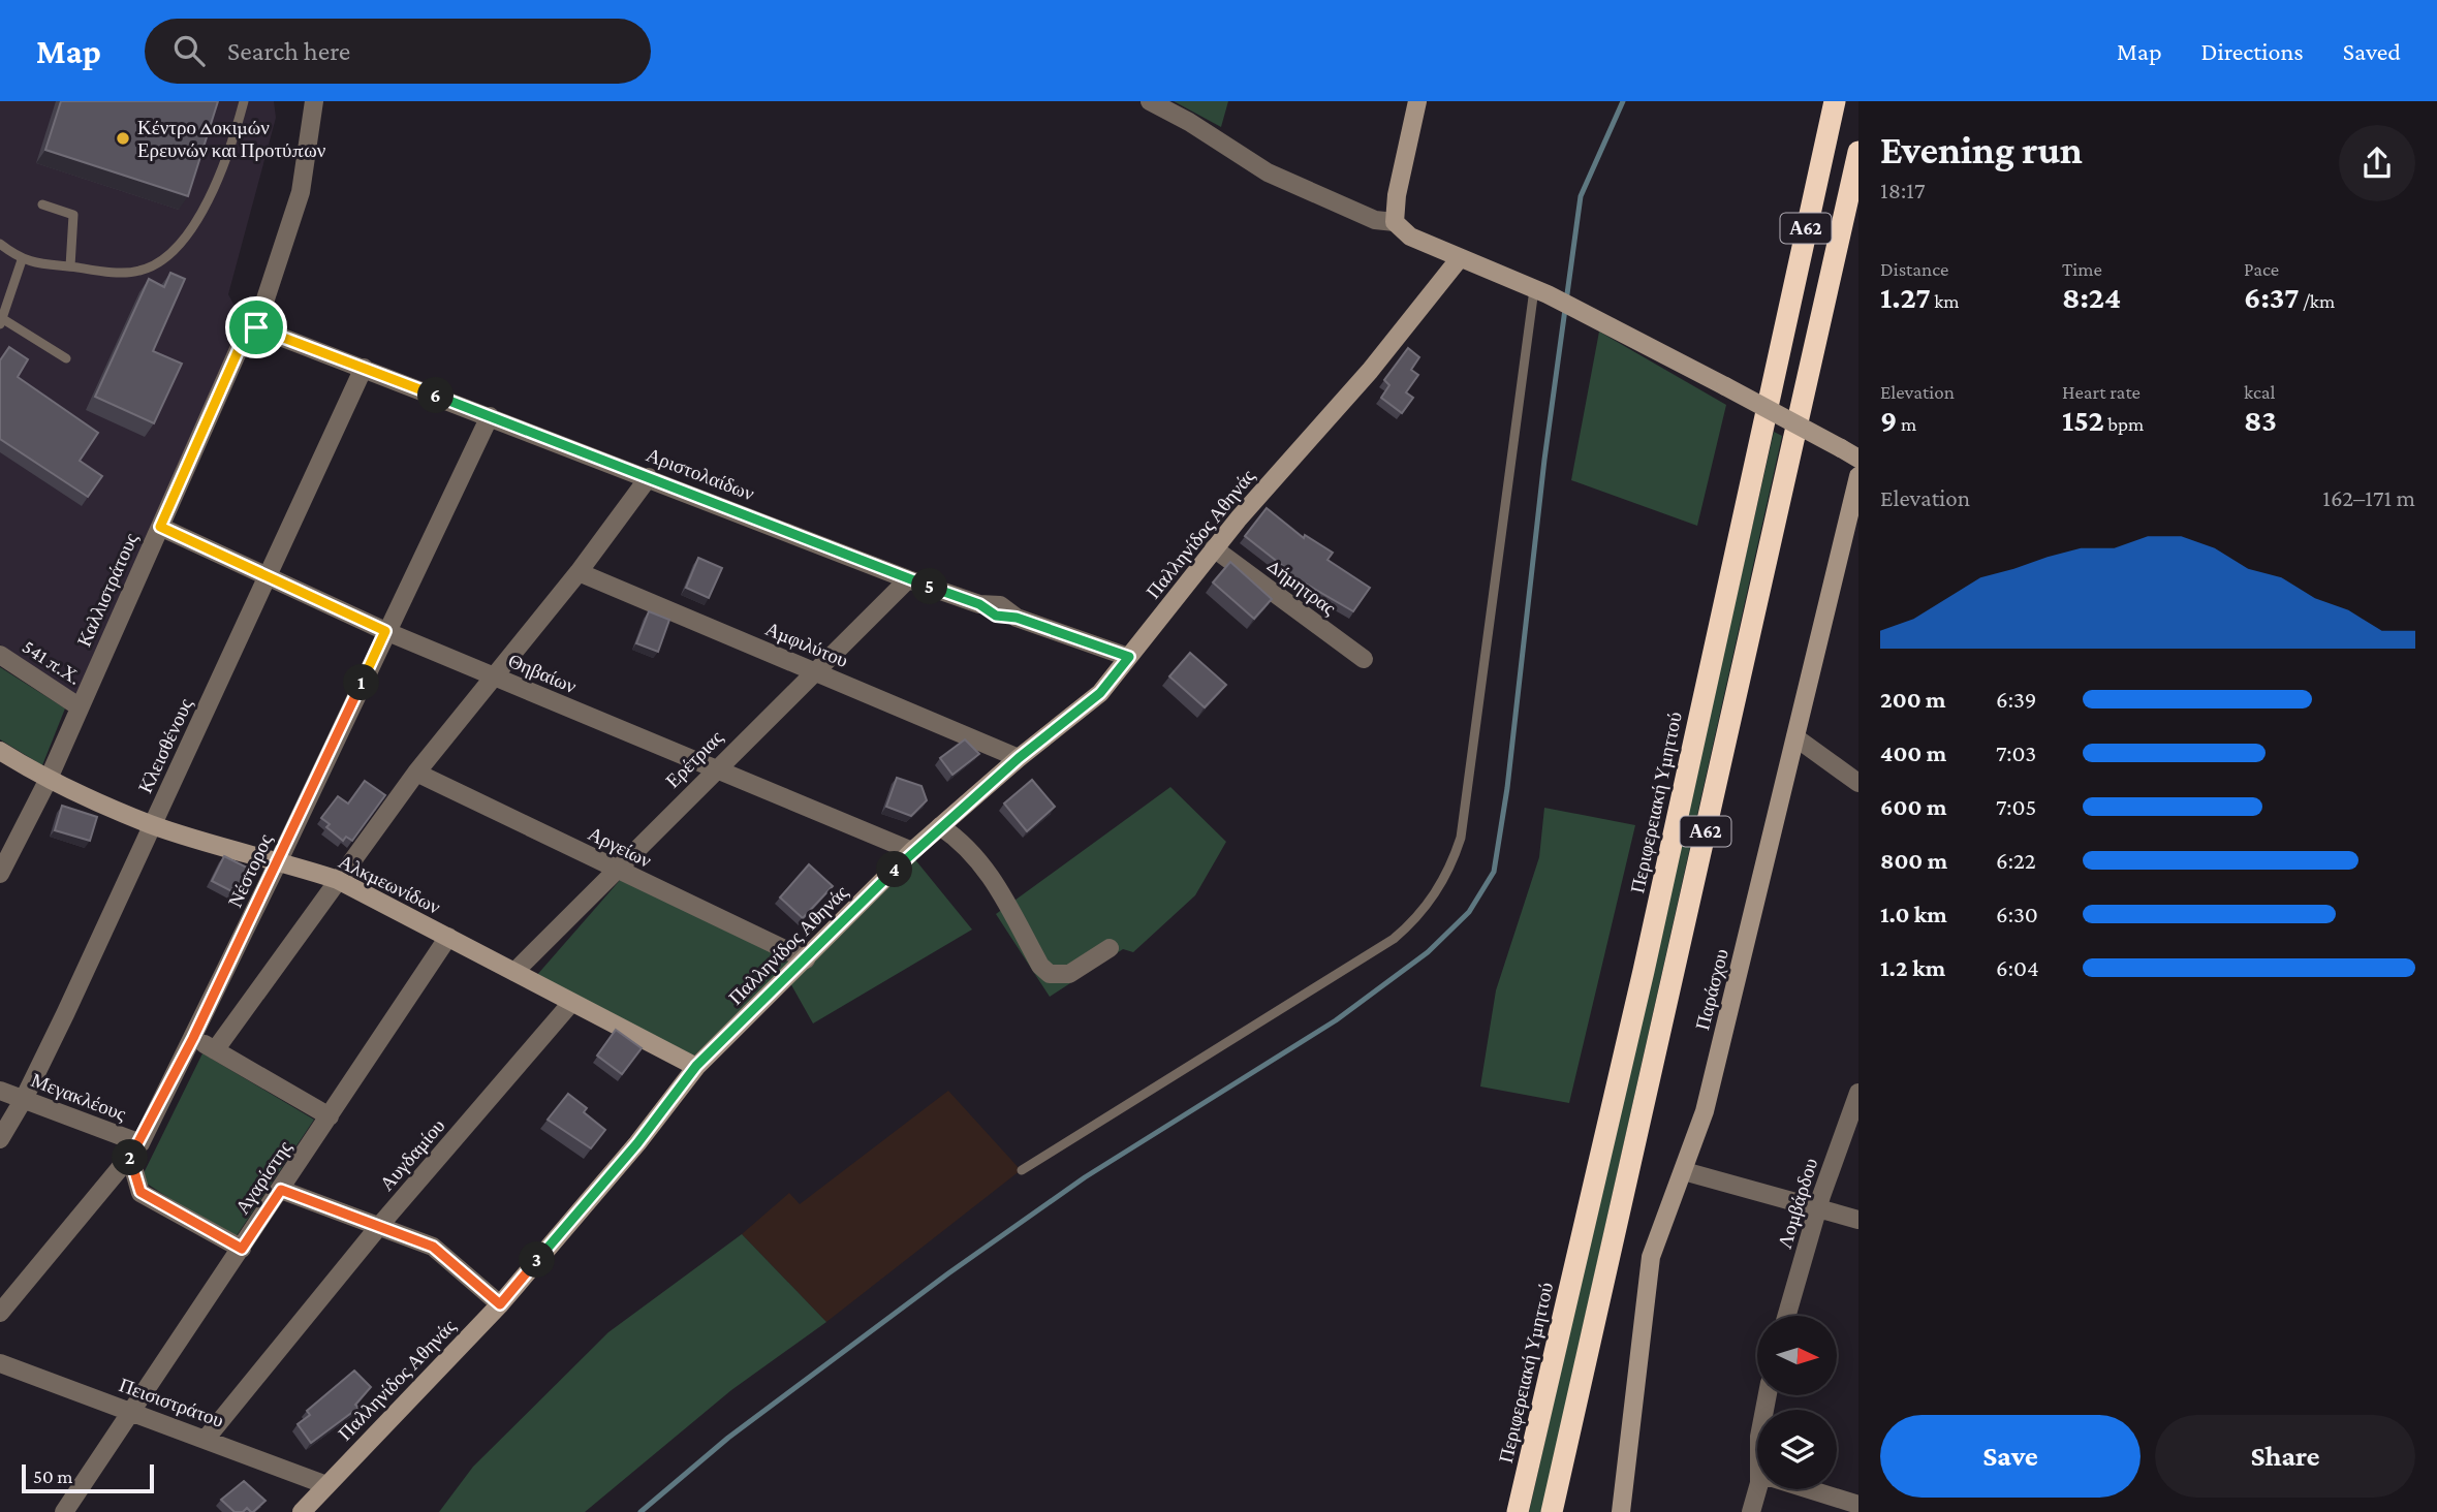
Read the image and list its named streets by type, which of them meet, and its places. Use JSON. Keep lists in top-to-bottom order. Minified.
{"streets":{"highway":["Α62","Περιφερειακή Υμηττού"],"street":["Αριστολαίδων","Παλληνίδος Αθηνάς","Δήμητρας","Καλλιστράτους","Αμφιλύτου","541 π.Χ.","Θηβαίων","Κλεισθένους","Ερέτριας","Αργείων","Νέστορος","Αλκμεωνίδων","Παράσχου","Μεγακλέους","Αυγδαμίου","Αγαρίστης","Λομβάρδου","Πεισιστράτου"]},"crossings":[["Αριστολαίδων","Παλληνίδος Αθηνάς"],["Αριστολαίδων","Καλλιστράτους"],["Αριστολαίδων","Κλεισθένους"],["Αριστολαίδων","Ερέτριας"],["Αριστολαίδων","Νέστορος"],["Παλληνίδος Αθηνάς","Δήμητρας"],["Παλληνίδος Αθηνάς","Αμφιλύτου"],["Παλληνίδος Αθηνάς","Θηβαίων"],["Παλληνίδος Αθηνάς","Αργείων"],["Παλληνίδος Αθηνάς","Αλκμεωνίδων"],["Παλληνίδος Αθηνάς","Πεισιστράτου"],["Καλλιστράτους","541 π.Χ."],["Καλλιστράτους","Θηβαίων"],["Καλλιστράτους","Αλκμεωνίδων"],["Αμφιλύτου","Ερέτριας"],["Θηβαίων","Κλεισθένους"],["Θηβαίων","Ερέτριας"],["Θηβαίων","Νέστορος"],["Κλεισθένους","Αλκμεωνίδων"],["Κλεισθένους","Μεγακλέους"],["Ερέτριας","Αργείων"],["Ερέτριας","Αλκμεωνίδων"],["Νέστορος","Αλκμεωνίδων"],["Νέστορος","Μεγακλέους"],["Αλκμεωνίδων","Αυγδαμίου"],["Αλκμεωνίδων","Αγαρίστης"],["Αυγδαμίου","Πεισιστράτου"],["Αγαρίστης","Πεισιστράτου"]],"places":["Κέντρο Δοκιμών Ερευνών και Προτύπων"],"scale_bar":"50 m","north":"right","page":{"header":"Map","search":"Search here","nav":["Map","Directions","Saved"],"heading":["Evening run","18:17"],"stats":[["Distance","1.27 km"],["Time","8:24"],["Pace","6:37 /km"],["Elevation","9 m"],["Heart rate","152 bpm"],["kcal","83"]],"pins":["6","5","1","4","2","3"],"chart":["Elevation","162–171 m"],"list":[{"name":"200 m","note":"6:39"},{"name":"400 m","note":"7:03"},{"name":"600 m","note":"7:05"},{"name":"800 m","note":"6:22"},{"name":"1.0 km","note":"6:30"},{"name":"1.2 km","note":"6:04"}],"buttons":["Save","Share"],"scale":"50 m"}}
